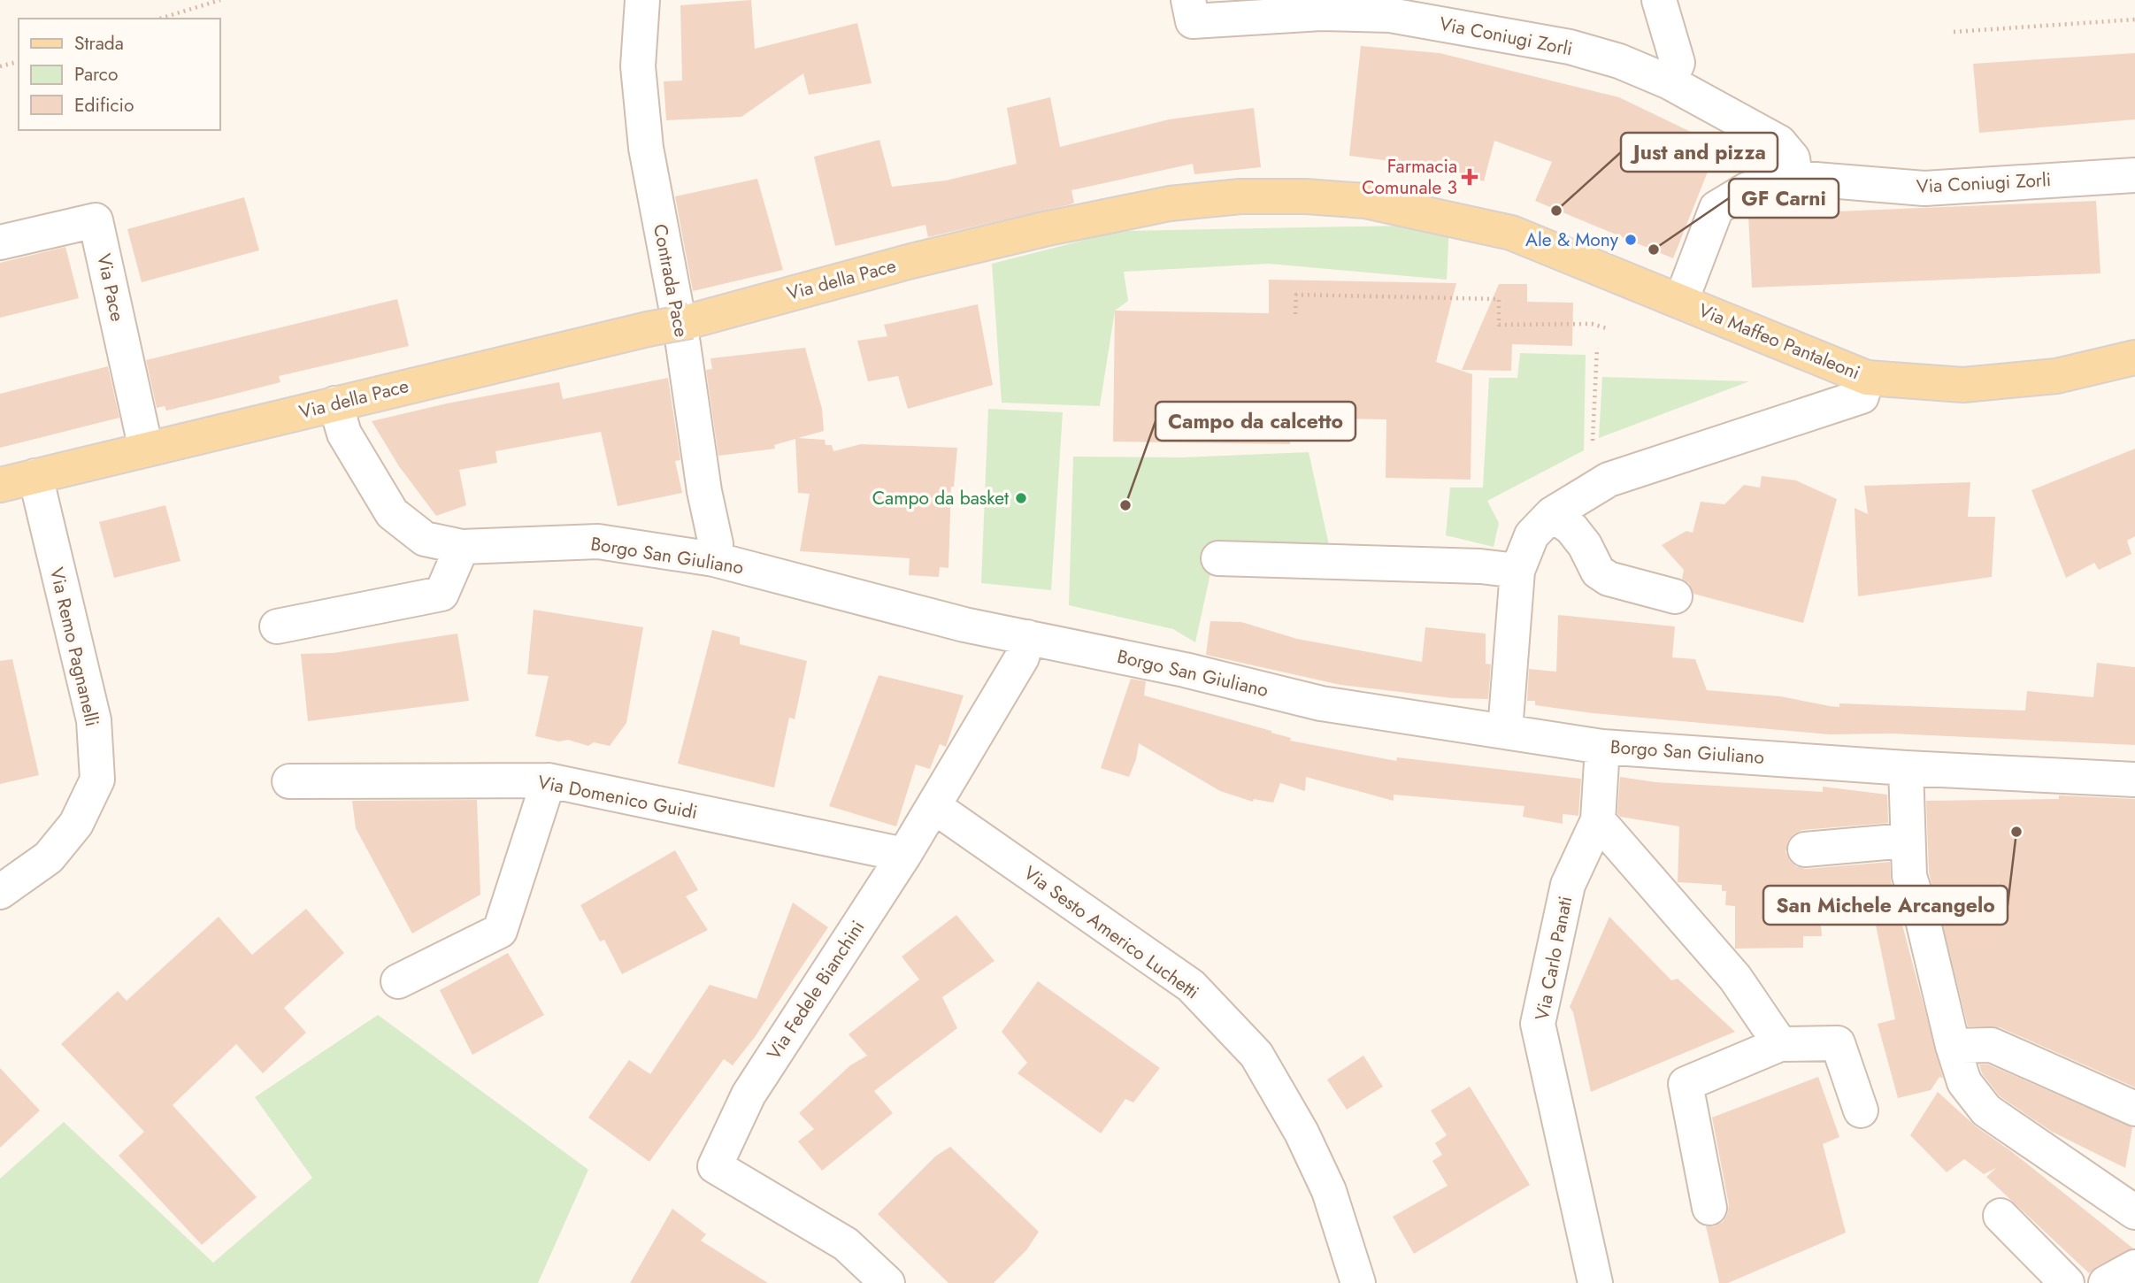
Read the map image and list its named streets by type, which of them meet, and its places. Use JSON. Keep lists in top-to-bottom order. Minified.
{"streets":{"main road":["Via della Pace","Via Maffeo Pantaleoni"],"street":["Via Coniugi Zorli","Contrada Pace","Via Pace","Borgo San Giuliano","Via Remo Pagnanelli","Via Domenico Guidi","Via Sesto Americo Luchetti","Via Carlo Panati","Via Fedele Bianchini"]},"crossings":[["Via Coniugi Zorli","Via della Pace"],["Via Coniugi Zorli","Via Maffeo Pantaleoni"],["Via della Pace","Via Pace"],["Via della Pace","Via Maffeo Pantaleoni"],["Via della Pace","Borgo San Giuliano"],["Via della Pace","Via Remo Pagnanelli"],["Contrada Pace","Borgo San Giuliano"],["Borgo San Giuliano","Via Carlo Panati"],["Borgo San Giuliano","Via Fedele Bianchini"],["Via Domenico Guidi","Via Fedele Bianchini"],["Via Sesto Americo Luchetti","Via Fedele Bianchini"]],"places":{"health":["Farmacia Comunale 3"],"other":["Just and pizza","Ale & Mony","GF Carni","Campo da basket","Campo da calcetto","San Michele Arcangelo"]},"legend":["Strada","Parco","Edificio"]}
